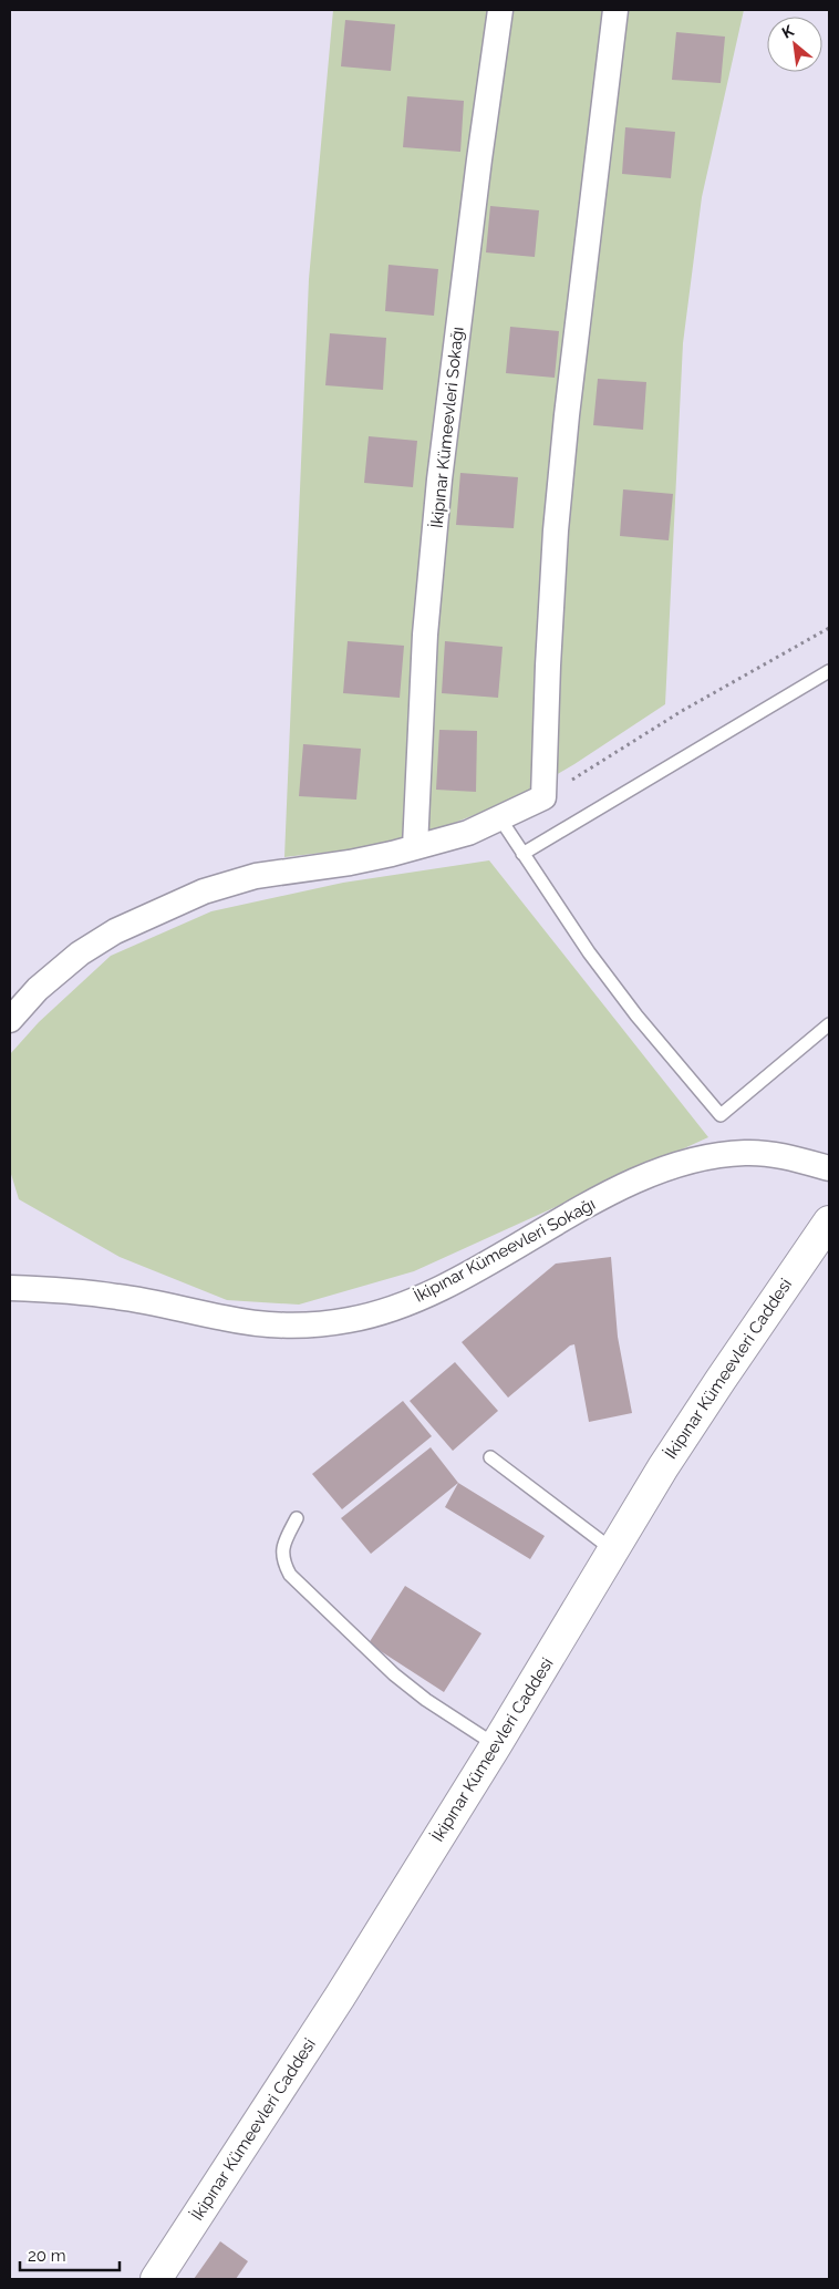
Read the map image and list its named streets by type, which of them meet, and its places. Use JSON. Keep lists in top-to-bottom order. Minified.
{"streets":{"street":["İkipınar Kümeevleri Sokağı","İkipınar Kümeevleri Caddesi"]},"scale_bar":"20 m","north":"top left"}
